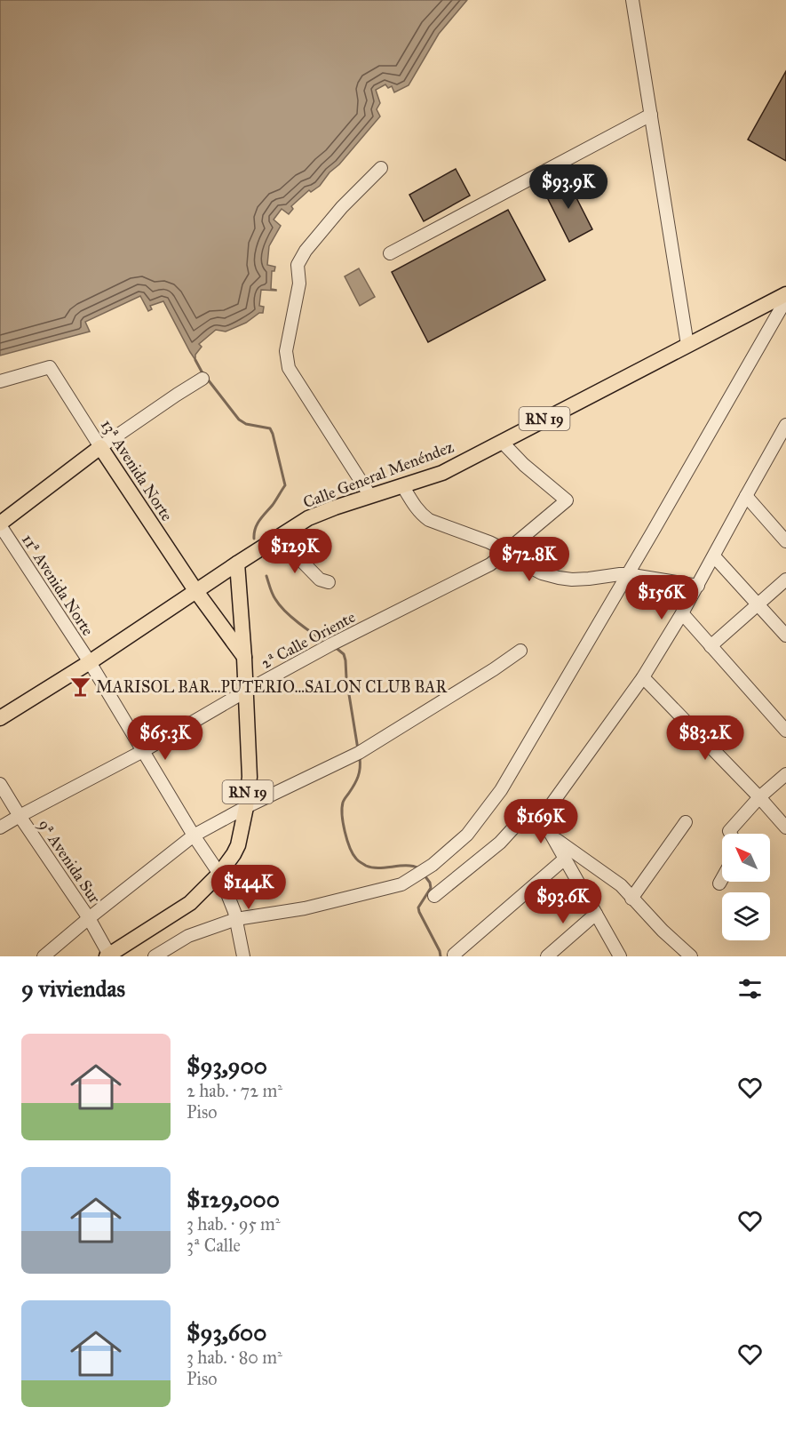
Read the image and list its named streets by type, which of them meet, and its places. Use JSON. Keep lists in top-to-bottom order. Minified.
{"streets":{"main road":["RN 19","13ª Avenida Norte","Calle General Menéndez"],"street":["11ª Avenida Norte","2ª Calle Oriente","9ª Avenida Sur"]},"crossings":[["RN 19","13ª Avenida Norte"],["RN 19","Calle General Menéndez"],["RN 19","11ª Avenida Norte"],["RN 19","2ª Calle Oriente"],["RN 19","9ª Avenida Sur"],["13ª Avenida Norte","Calle General Menéndez"],["Calle General Menéndez","11ª Avenida Norte"],["Calle General Menéndez","2ª Calle Oriente"],["11ª Avenida Norte","2ª Calle Oriente"],["2ª Calle Oriente","9ª Avenida Sur"]],"places":{"bar":["MARISOL BAR...PUTERIO...SALON CLUB BAR"]},"north":"top left","page":{"price":["$93.9K","$129K","$72.8K","$156K","$65.3K","$83.2K","$169K","$144K","$93.6K"],"heading":"9 viviendas","list":[{"name":"$93,900","note":"2 hab. · 72 m² · Piso"},{"name":"$129,000","note":"3 hab. · 95 m² · 3ª Calle"},{"name":"$93,600","note":"3 hab. · 80 m² · Piso"}]}}
